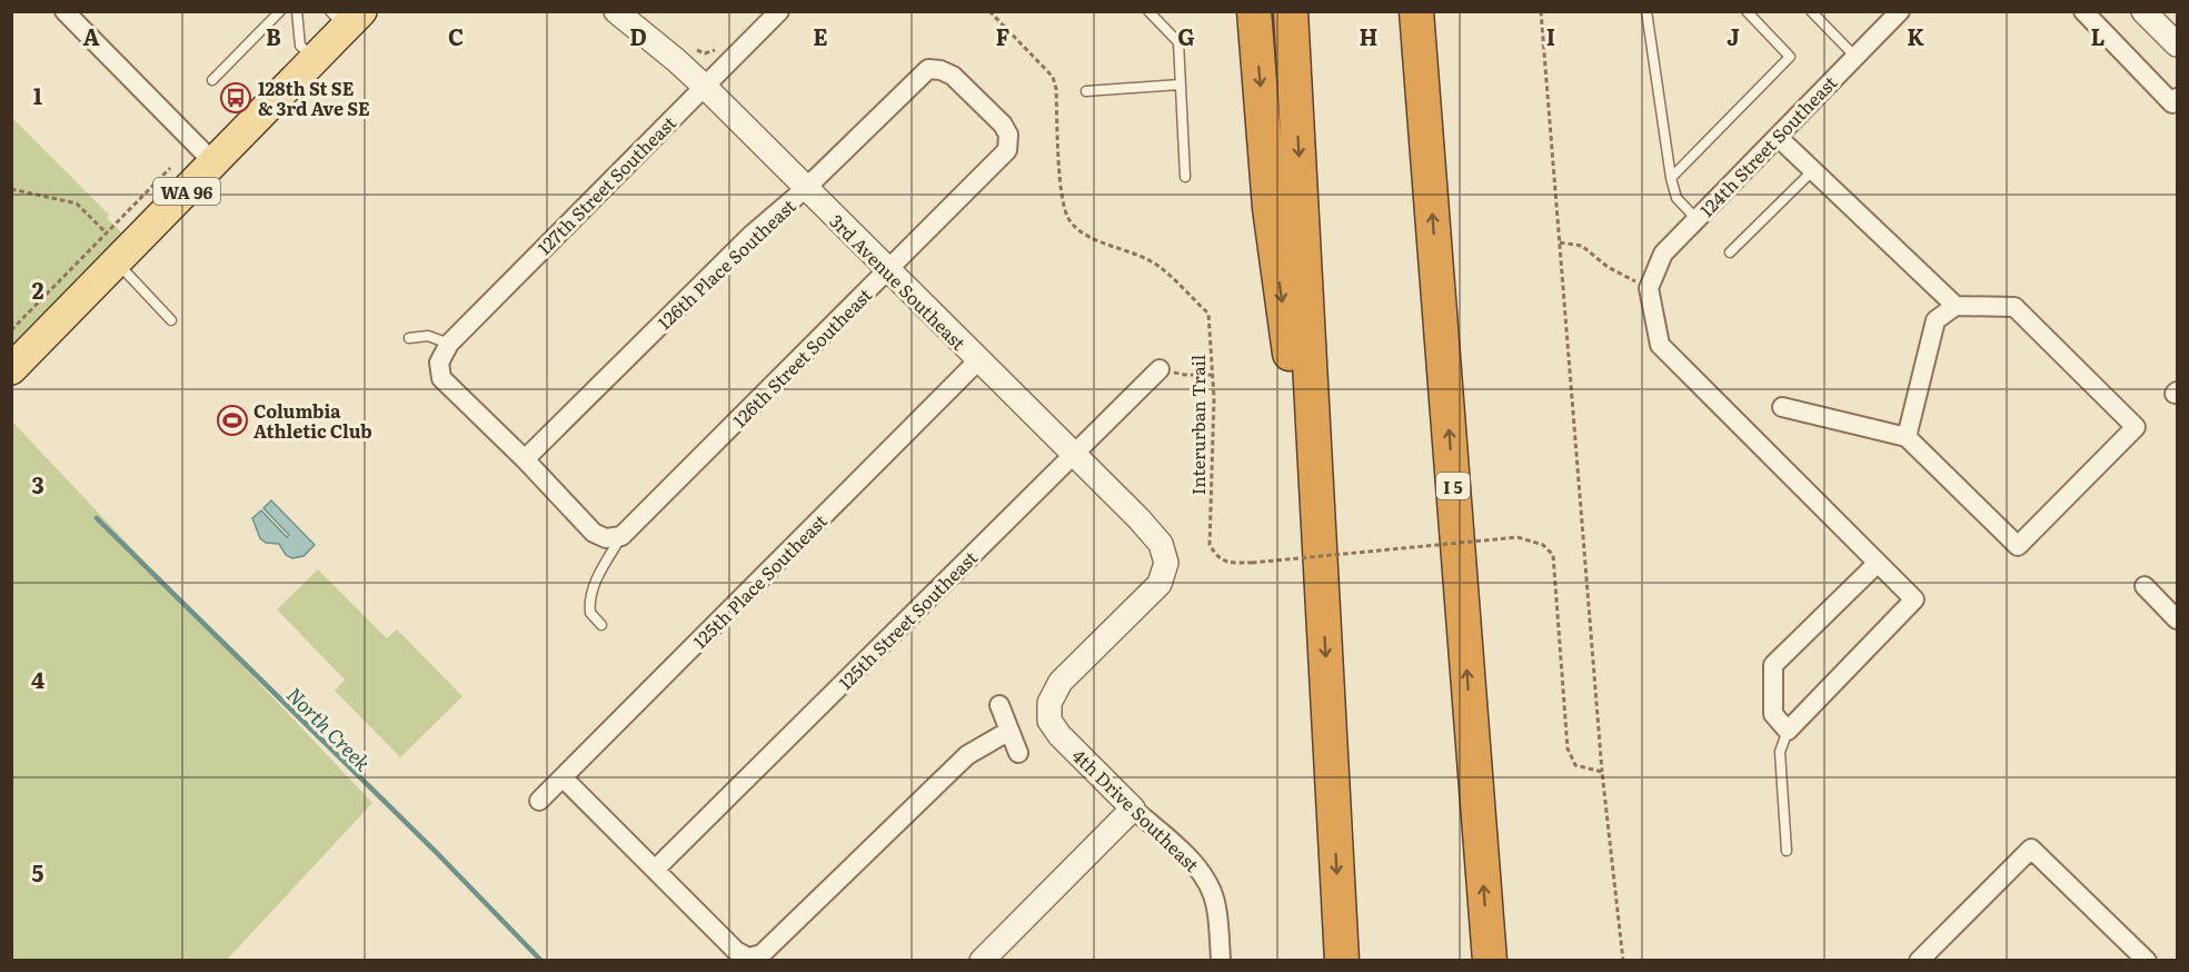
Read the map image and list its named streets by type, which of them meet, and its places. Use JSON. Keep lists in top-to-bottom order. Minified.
{"streets":{"highway":["I 5"],"main road":["WA 96"],"street":["124th Street Southeast","127th Street Southeast","126th Place Southeast","3rd Avenue Southeast","126th Street Southeast","125th Place Southeast","125th Street Southeast","4th Drive Southeast"],"path":["Interurban Trail"]},"crossings":[["127th Street Southeast","126th Place Southeast"],["127th Street Southeast","3rd Avenue Southeast"],["126th Place Southeast","3rd Avenue Southeast"],["126th Place Southeast","126th Street Southeast"],["3rd Avenue Southeast","126th Street Southeast"],["3rd Avenue Southeast","125th Place Southeast"],["3rd Avenue Southeast","125th Street Southeast"],["3rd Avenue Southeast","4th Drive Southeast"]],"water":["North Creek"],"places":{"bus stop":["128th St SE & 3rd Ave SE"],"sports":["Columbia Athletic Club"]},"grid":{"columns":["A","B","C","D","E","F","G","H","I","J","K","L"],"rows":["1","2","3","4","5"]}}
